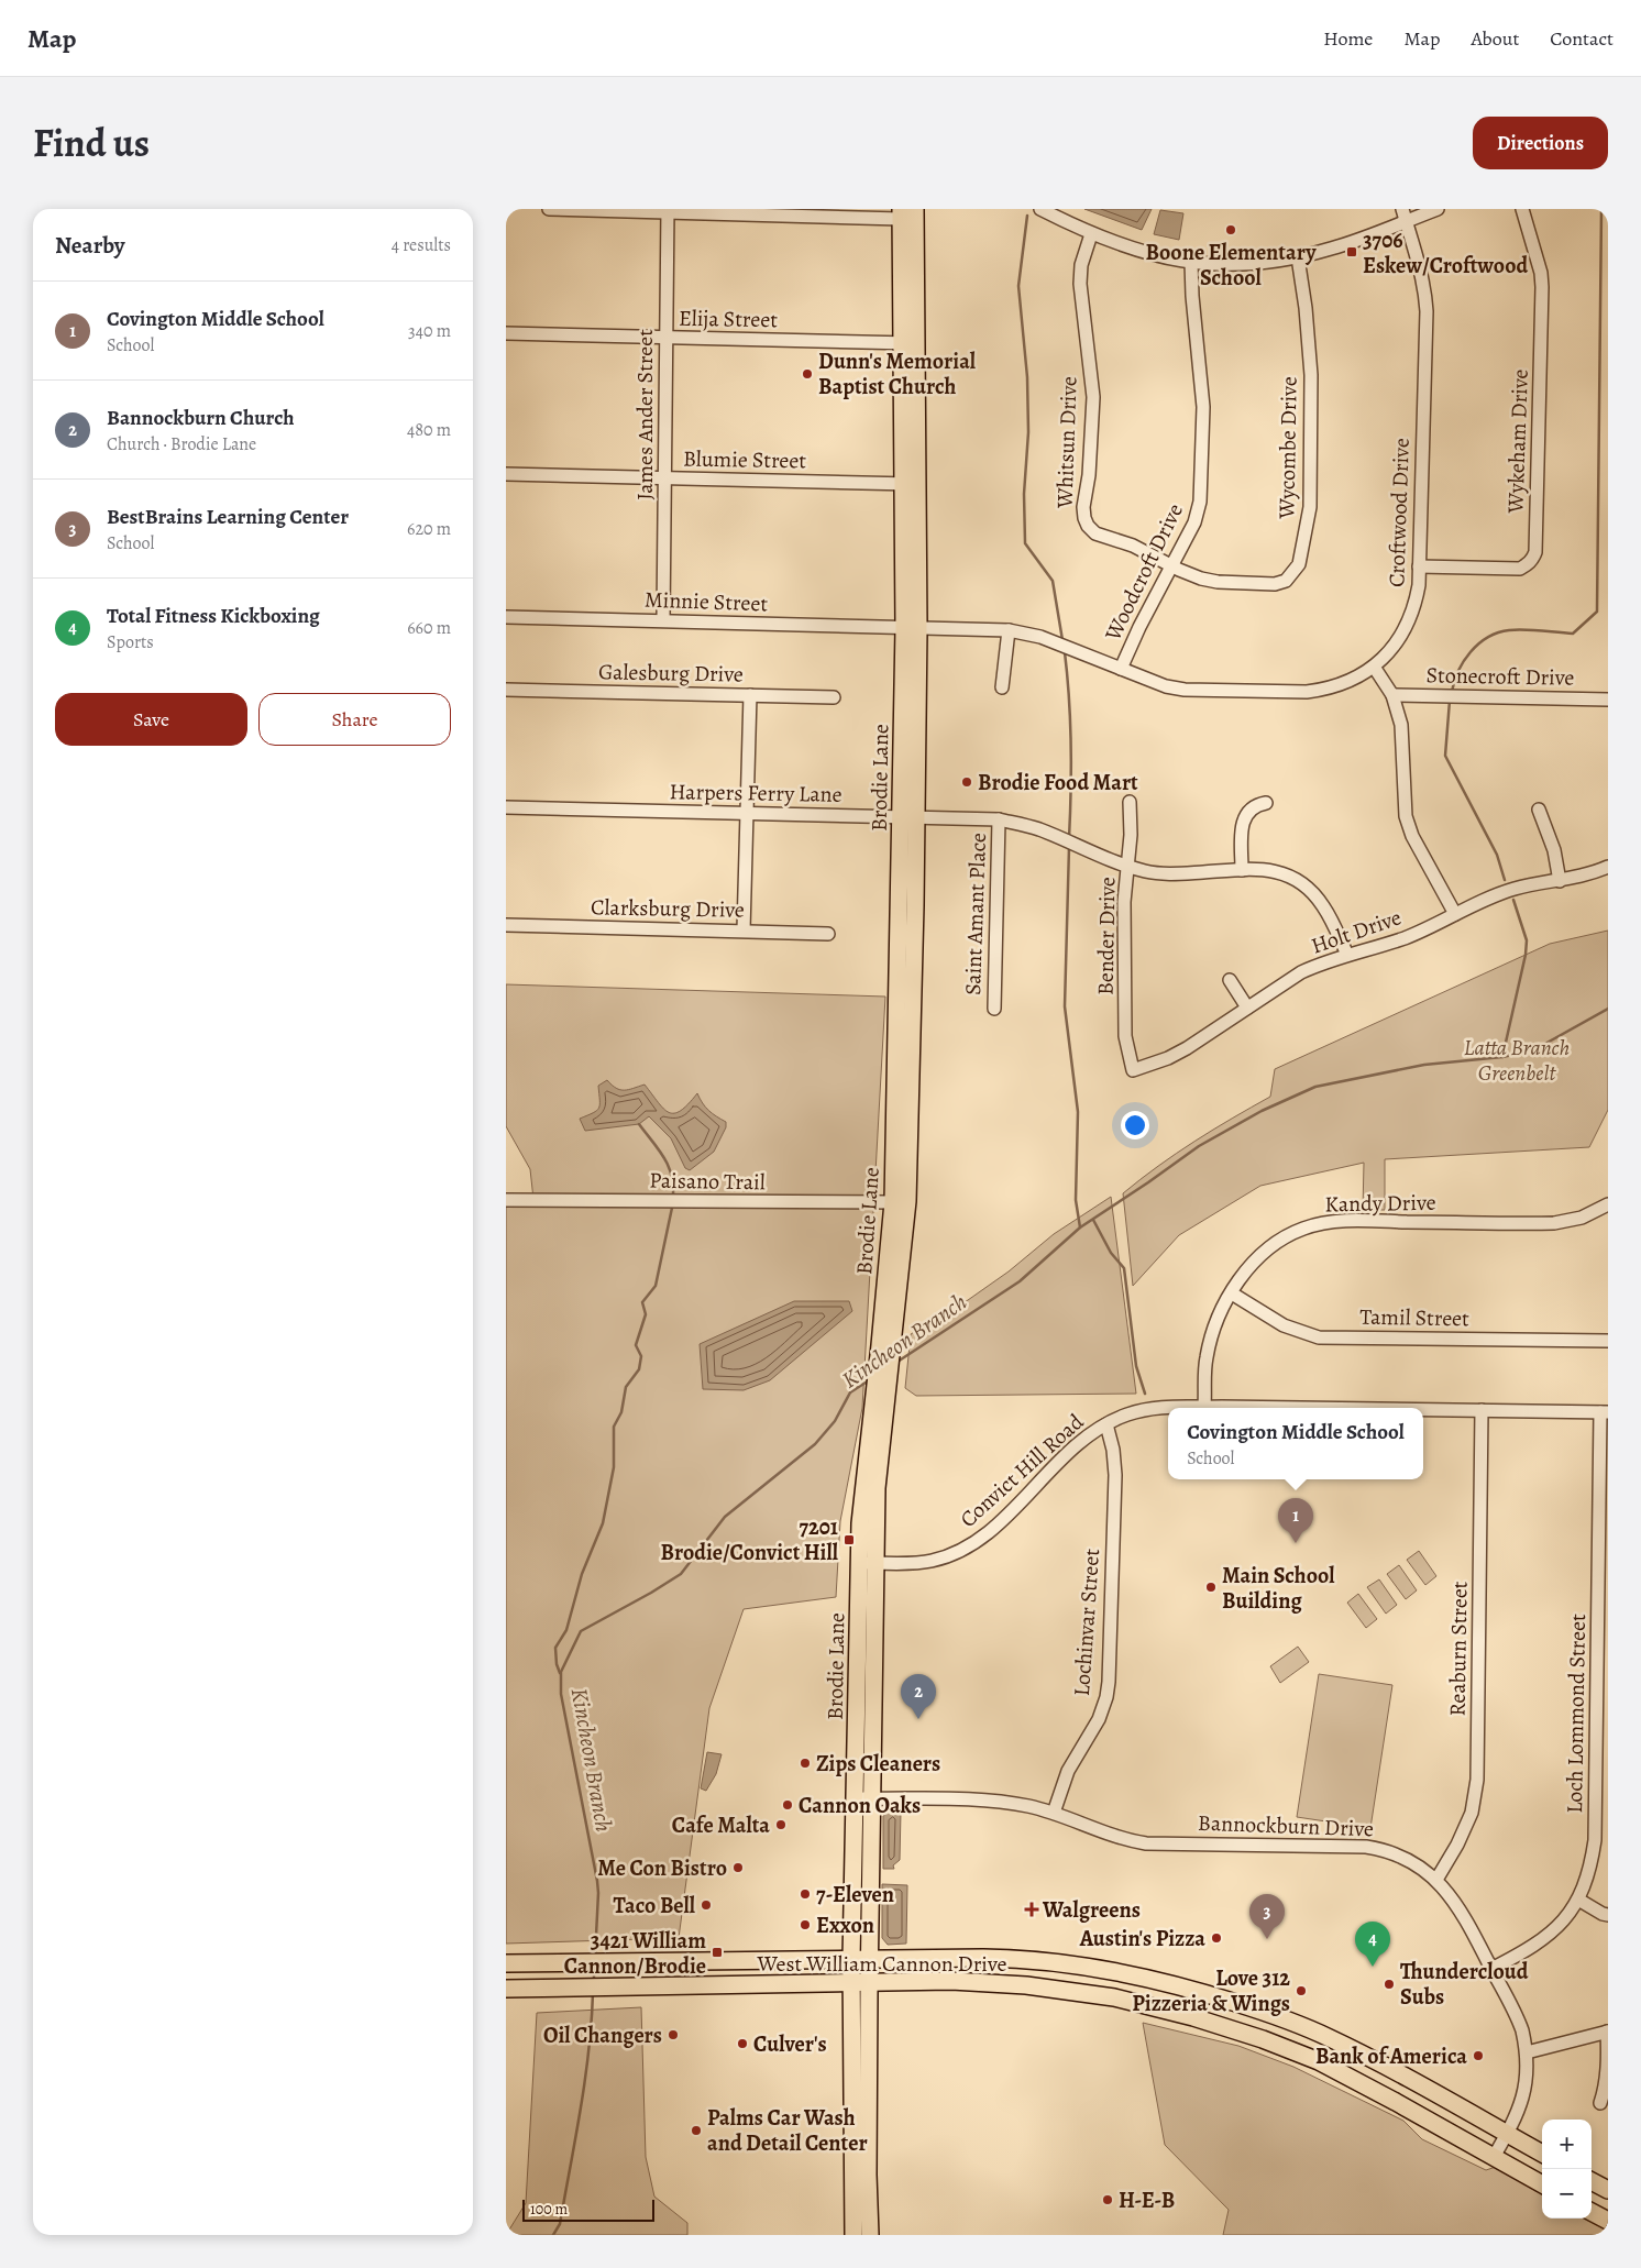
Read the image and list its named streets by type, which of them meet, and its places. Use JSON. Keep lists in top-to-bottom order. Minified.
{"streets":{"main road":["Brodie Lane","West William Cannon Drive"],"street":["Elija Street","James Ander Street","Wykeham Drive","Whitsun Drive","Wycombe Drive","Blumie Street","Croftwood Drive","Woodcroft Drive","Minnie Street","Galesburg Drive","Stonecroft Drive","Harpers Ferry Lane","Clarksburg Drive","Saint Amant Place","Holt Drive","Bender Drive","Paisano Trail","Kandy Drive","Tamil Street","Convict Hill Road","Lochinvar Street","Reaburn Street","Loch Lommond Street","Bannockburn Drive"]},"crossings":[["Elija Street","James Ander Street"],["Elija Street","Brodie Lane"],["James Ander Street","Blumie Street"],["James Ander Street","Minnie Street"],["Wykeham Drive","Croftwood Drive"],["Whitsun Drive","Wycombe Drive"],["Whitsun Drive","Woodcroft Drive"],["Wycombe Drive","Woodcroft Drive"],["Blumie Street","Brodie Lane"],["Croftwood Drive","Woodcroft Drive"],["Croftwood Drive","Minnie Street"],["Croftwood Drive","Brodie Lane"],["Minnie Street","Brodie Lane"],["Brodie Lane","Harpers Ferry Lane"],["Brodie Lane","Paisano Trail"],["Brodie Lane","Convict Hill Road"],["Brodie Lane","Bannockburn Drive"],["Brodie Lane","West William Cannon Drive"],["Harpers Ferry Lane","Saint Amant Place"],["Harpers Ferry Lane","Holt Drive"],["Harpers Ferry Lane","Bender Drive"],["Holt Drive","Bender Drive"],["Kandy Drive","Tamil Street"],["Kandy Drive","Convict Hill Road"],["Convict Hill Road","Lochinvar Street"],["Convict Hill Road","Reaburn Street"],["Convict Hill Road","Loch Lommond Street"],["Lochinvar Street","Bannockburn Drive"],["Reaburn Street","Bannockburn Drive"],["Loch Lommond Street","Bannockburn Drive"],["Bannockburn Drive","West William Cannon Drive"]],"water":["Kincheon Branch"],"parks":["Latta Branch Greenbelt"],"places":{"other":["Boone Elementary School","Dunn's Memorial Baptist Church","Brodie Food Mart","Main School Building","Zips Cleaners","Cannon Oaks","Cafe Malta","Me Con Bistro","7-Eleven","Taco Bell","Exxon","Austin's Pizza","Thundercloud Subs","Love 312 Pizzeria & Wings","Oil Changers","Culver's","Bank of America","Palms Car Wash and Detail Center","H-E-B"],"transit":["3706 Eskew/Croftwood","7201 Brodie/Convict Hill","3421 William Cannon/Brodie"],"health":["Walgreens"]},"scale_bar":"100 m","page":{"header":"Map","nav":["Home","Map","About","Contact"],"title":"Find us","buttons":["Directions",["Save","Share"]],"heading":["Nearby","4 results"],"list":[{"mark":"1","name":"Covington Middle School","note":"School","value":"340 m"},{"mark":"2","name":"Bannockburn Church","note":"Church · Brodie Lane","value":"480 m"},{"mark":"3","name":"BestBrains Learning Center","note":"School","value":"620 m"},{"mark":"4","name":"Total Fitness Kickboxing","note":"Sports","value":"660 m"}],"popup":["Covington Middle School","School"],"pins":["1","2","3","4"],"map_buttons":["+","−"],"scale":"100 m"}}
